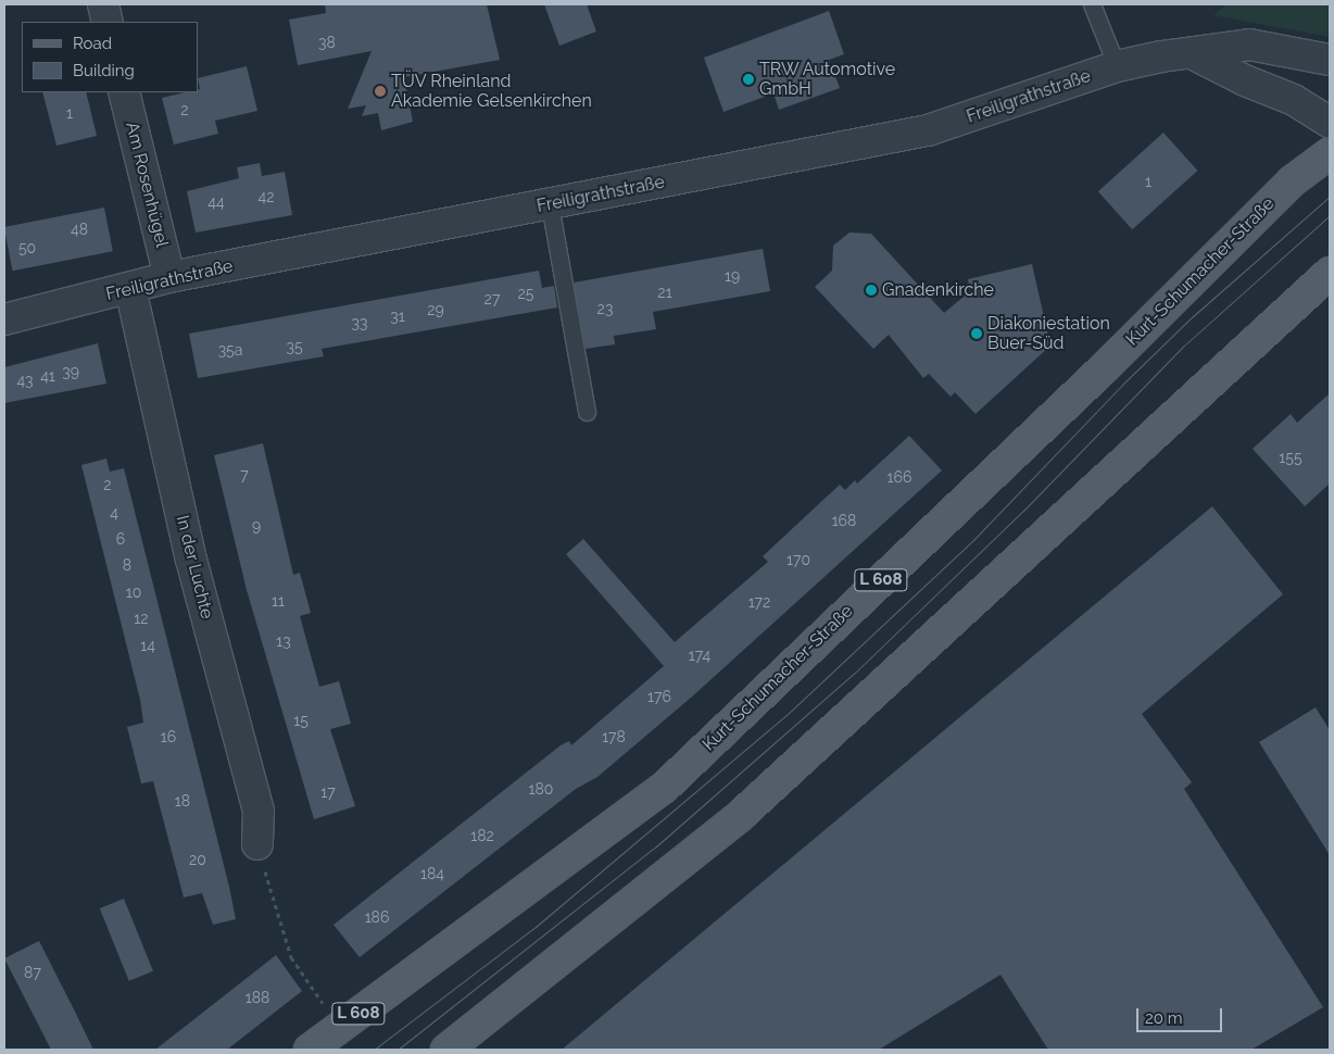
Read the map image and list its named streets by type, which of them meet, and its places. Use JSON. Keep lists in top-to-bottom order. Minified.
{"streets":{"main road":["Kurt-Schumacher-Straße","L 608"],"street":["Freiligrathstraße","Am Rosenhügel","In der Luchte"]},"crossings":[["Freiligrathstraße","Am Rosenhügel"],["Freiligrathstraße","In der Luchte"]],"places":["TRW Automotive GmbH","TÜV Rheinland Akademie Gelsenkirchen","Gnadenkirche","Diakoniestation Buer-Süd"],"house_numbers":["38","2","1","1","42","44","48","50","19","21","25","27","23","29","31","33","35","35a","39","41","43","155","7","166","2","4","168","9","6","170","8","10","11","172","12","13","14","174","176","15","16","178","180","17","18","182","20","184","186","87","188"],"legend":["Road","Building"],"scale_bar":"20 m"}
